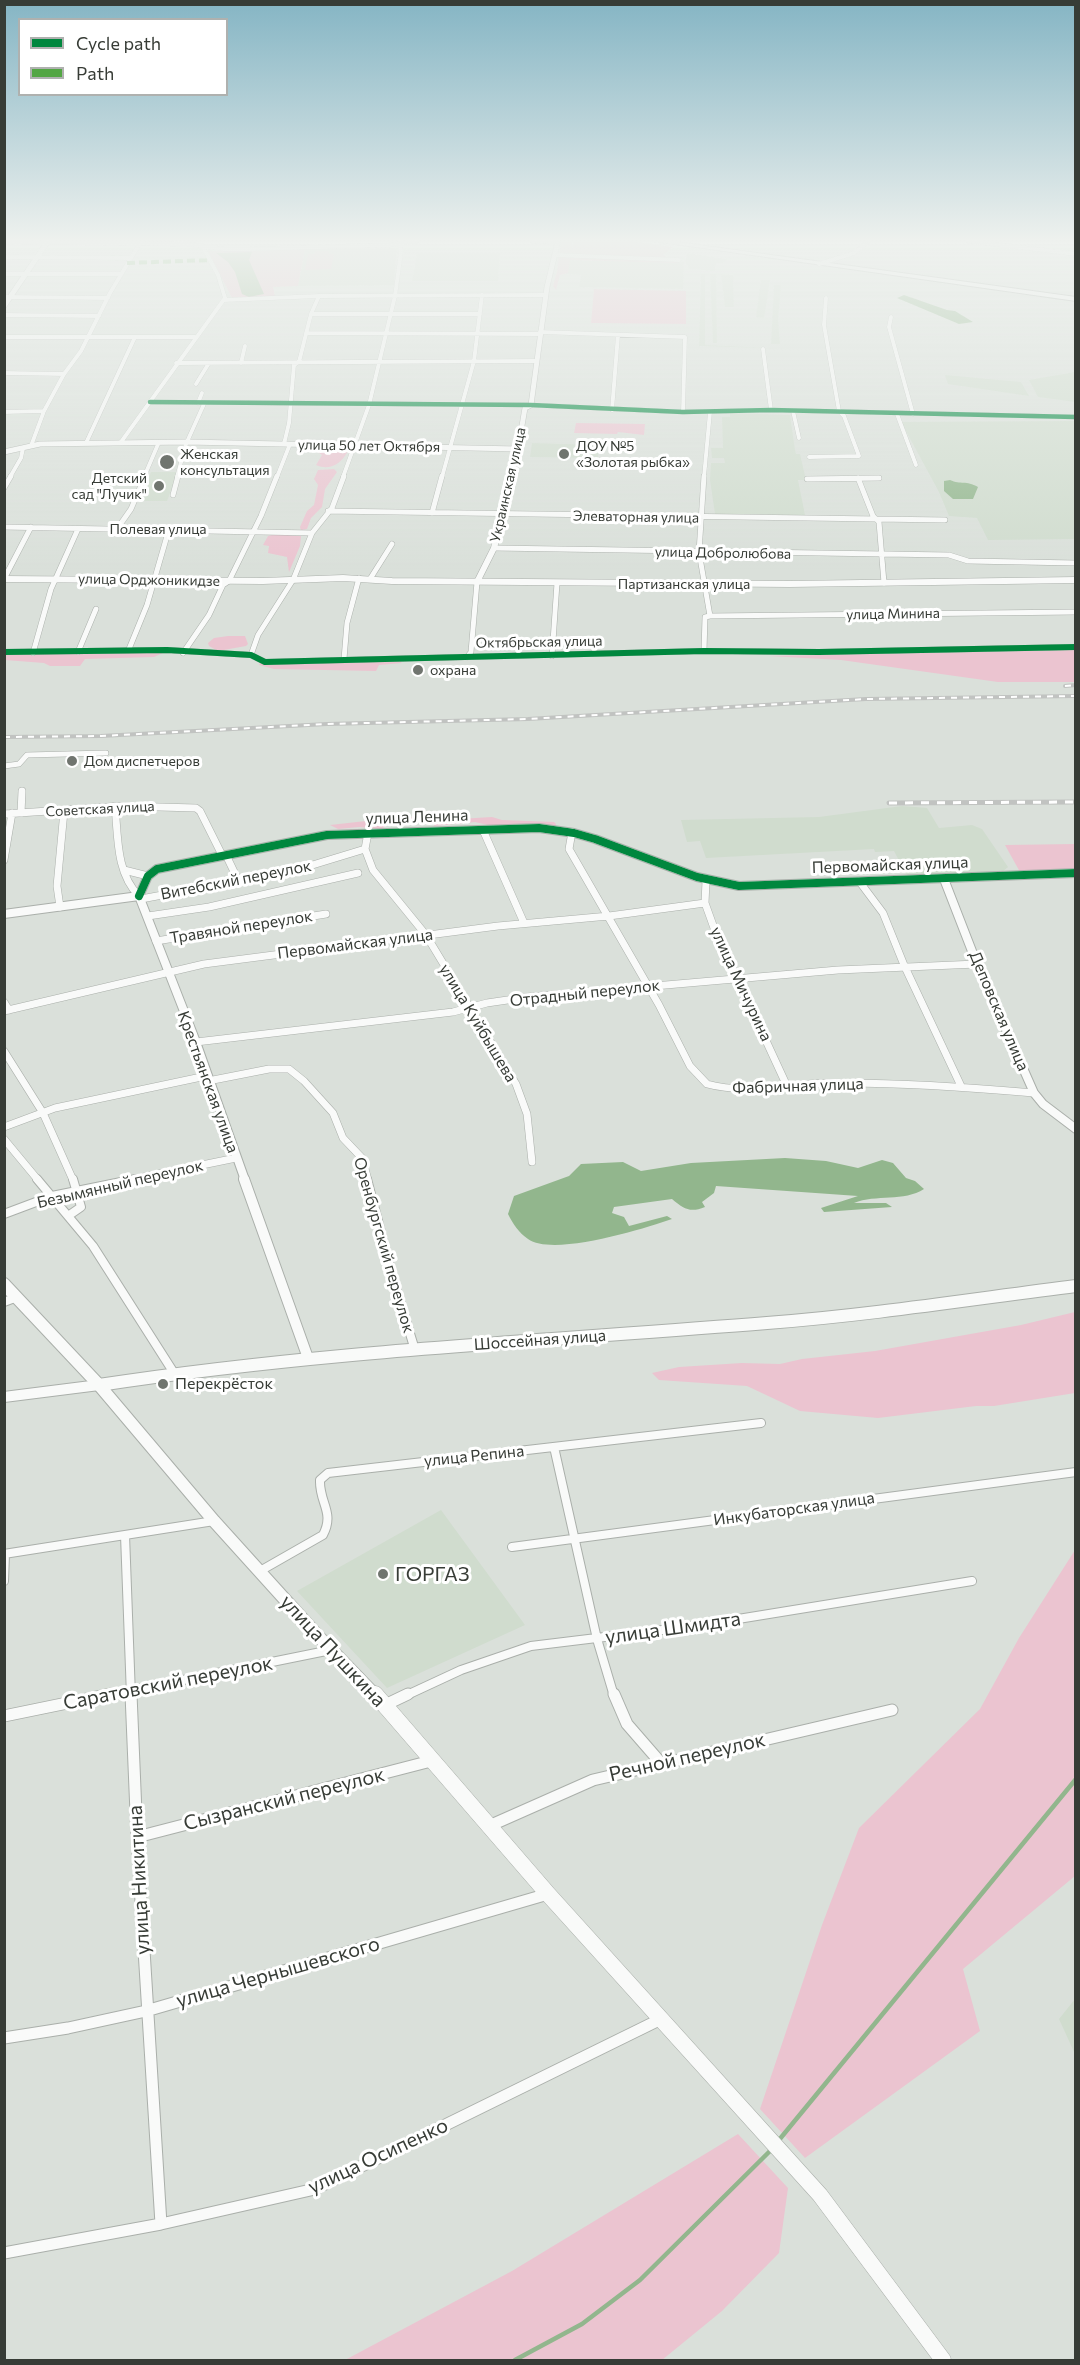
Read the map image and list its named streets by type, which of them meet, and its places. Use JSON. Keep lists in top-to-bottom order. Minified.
{"streets":{"main road":["улица 50 лет Октября","Украинская улица","Шоссейная улица","улица Пушкина"],"street":["Элеваторная улица","Полевая улица","улица Добролюбова","улица Орджоникидзе","Партизанская улица","улица Минина","Октябрьская улица","Советская улица","улица Ленина","Первомайская улица","Витебский переулок","Травяной переулок","улица Мичурина","Отрадный переулок","Деповская улица","улица Куйбышева","Крестьянская улица","Фабричная улица","Безымянный переулок","Оренбургский переулок","улица Репина","Инкубаторская улица","улица Шмидта","Саратовский переулок","Речной переулок","Сызранский переулок","улица Никитина","улица Чернышевского","улица Осипенко"]},"crossings":[["улица 50 лет Октября","Украинская улица"],["Украинская улица","Элеваторная улица"],["Украинская улица","улица Добролюбова"],["Украинская улица","Партизанская улица"],["Украинская улица","Октябрьская улица"],["улица Орджоникидзе","Партизанская улица"],["Советская улица","улица Ленина"],["Советская улица","Крестьянская улица"],["улица Ленина","Первомайская улица"],["улица Ленина","улица Мичурина"],["улица Ленина","Фабричная улица"],["Первомайская улица","улица Мичурина"],["Первомайская улица","Деповская улица"],["Первомайская улица","улица Куйбышева"],["Первомайская улица","Крестьянская улица"],["Первомайская улица","Фабричная улица"],["Витебский переулок","улица Куйбышева"],["Витебский переулок","Крестьянская улица"],["Травяной переулок","Крестьянская улица"],["улица Мичурина","Отрадный переулок"],["улица Мичурина","Фабричная улица"],["Отрадный переулок","Деповская улица"],["Отрадный переулок","улица Куйбышева"],["Отрадный переулок","Крестьянская улица"],["Отрадный переулок","Фабричная улица"],["Деповская улица","Фабричная улица"],["Крестьянская улица","Безымянный переулок"],["Крестьянская улица","Оренбургский переулок"],["Крестьянская улица","Шоссейная улица"],["Оренбургский переулок","Шоссейная улица"],["Шоссейная улица","улица Пушкина"],["улица Репина","улица Пушкина"],["улица Шмидта","улица Пушкина"],["улица Пушкина","Саратовский переулок"],["улица Пушкина","Речной переулок"],["улица Пушкина","Сызранский переулок"],["улица Пушкина","улица Чернышевского"],["улица Пушкина","улица Осипенко"],["Саратовский переулок","улица Никитина"],["Сызранский переулок","улица Никитина"],["улица Никитина","улица Чернышевского"],["улица Никитина","улица Осипенко"]],"places":["ДОУ №5 «Золотая рыбка»","Женская консультация","Детский сад \"Лучик\"","охрана","Дом диспетчеров","Перекрёсток","ГОРГАЗ"],"legend":["Cycle path","Path"]}
